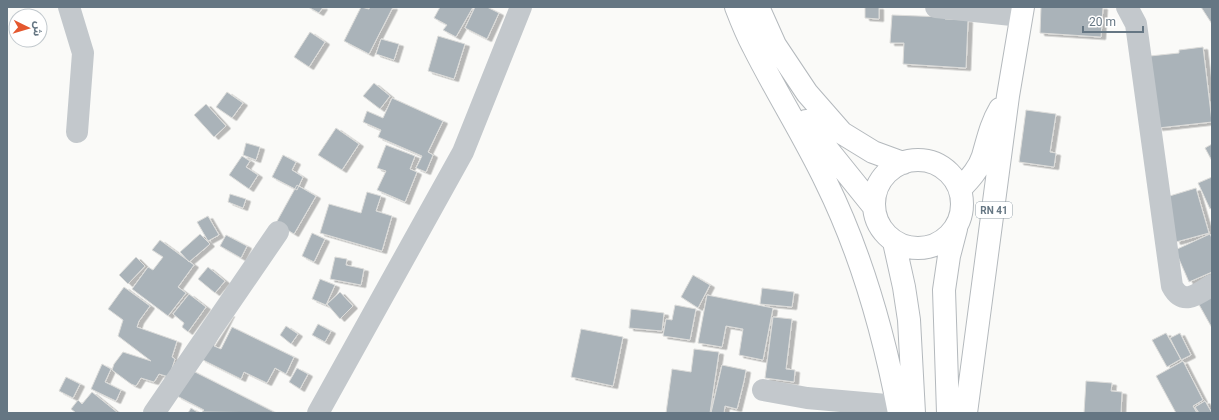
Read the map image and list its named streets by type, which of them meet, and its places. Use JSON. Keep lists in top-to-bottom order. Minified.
{"streets":{"highway":["RN 41"]},"scale_bar":"20 m","north":"right"}
